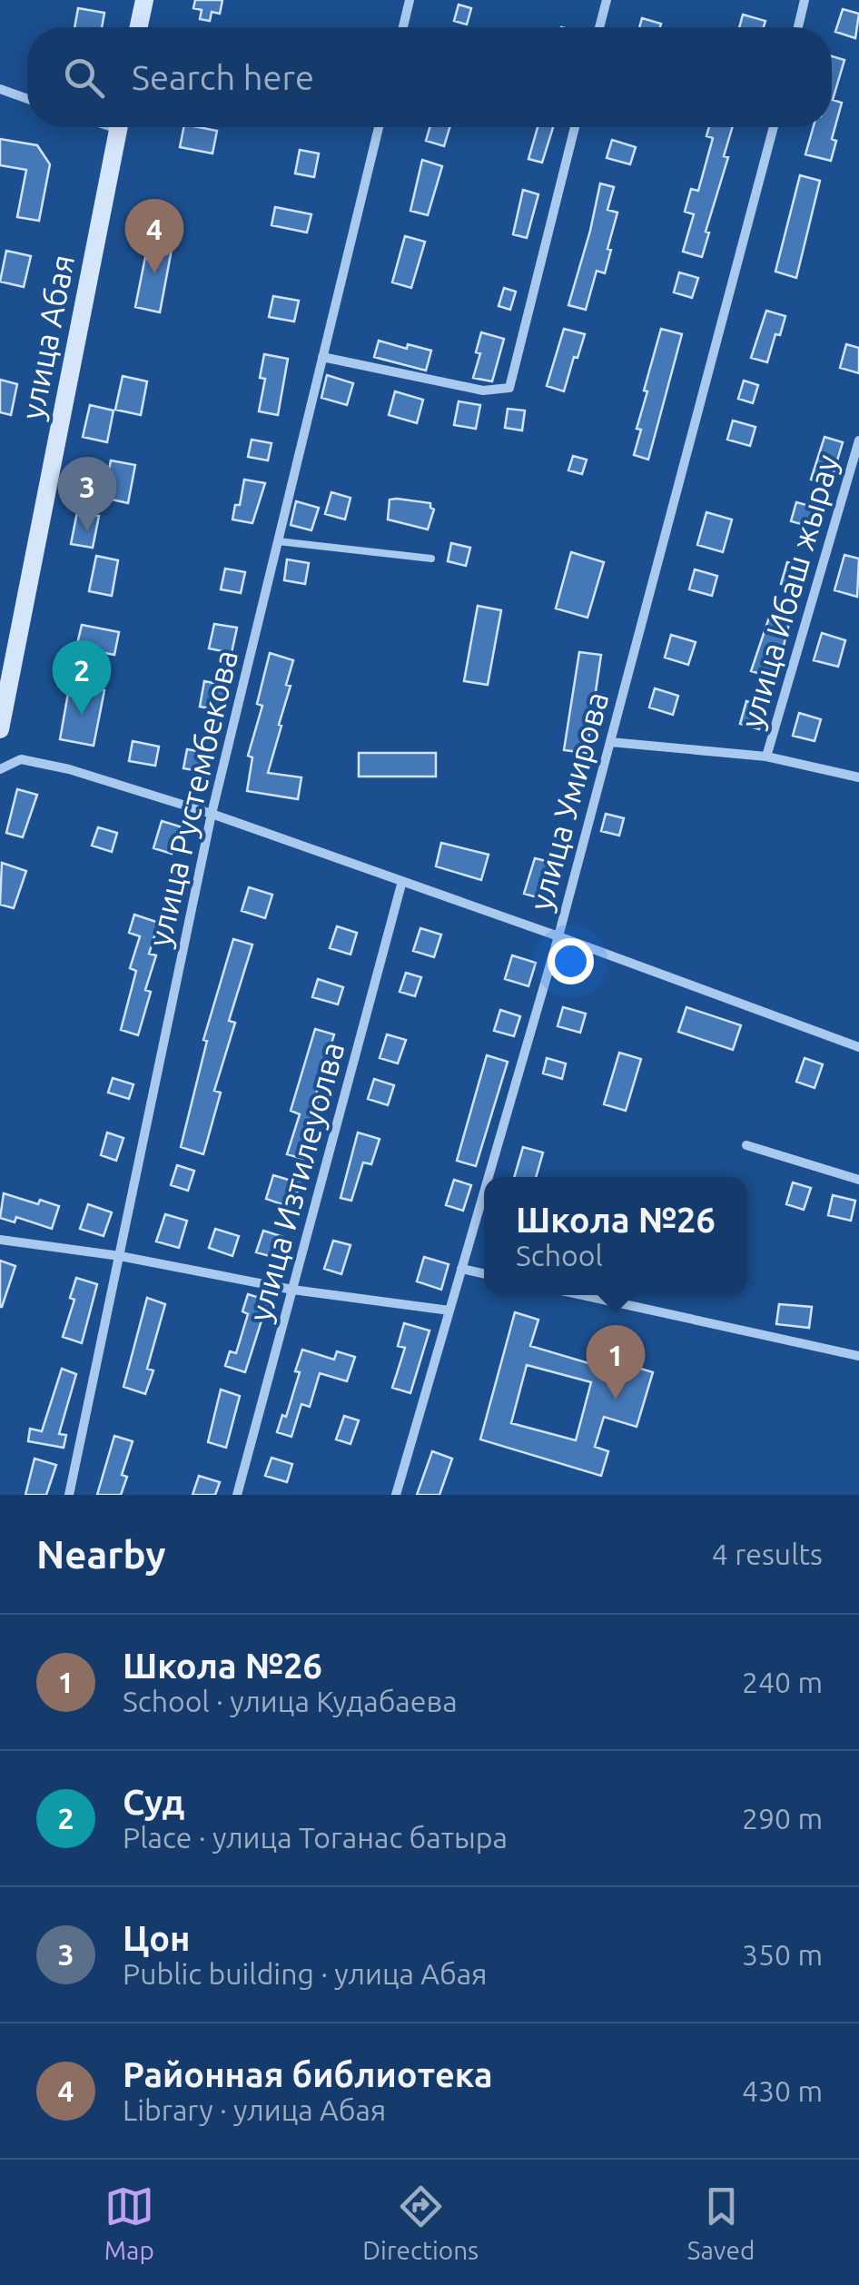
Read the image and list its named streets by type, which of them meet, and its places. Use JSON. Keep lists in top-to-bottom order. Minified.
{"streets":{"street":["улица Абая","улица Ибаш жырау","улица Рустембекова","улица Умирова","улица Изтилеуолва"]},"page":{"search":"Search here","pins":["4","3","2","1"],"popup":["Школа №26","School"],"heading":["Nearby","4 results"],"list":[{"mark":"1","name":"Школа №26","note":"School · улица Кудабаева","value":"240 m"},{"mark":"2","name":"Суд","note":"Place · улица Тоганас батыра","value":"290 m"},{"mark":"3","name":"Цон","note":"Public building · улица Абая","value":"350 m"},{"mark":"4","name":"Районная библиотека","note":"Library · улица Абая","value":"430 m"}],"nav":["Map","Directions","Saved"]}}
